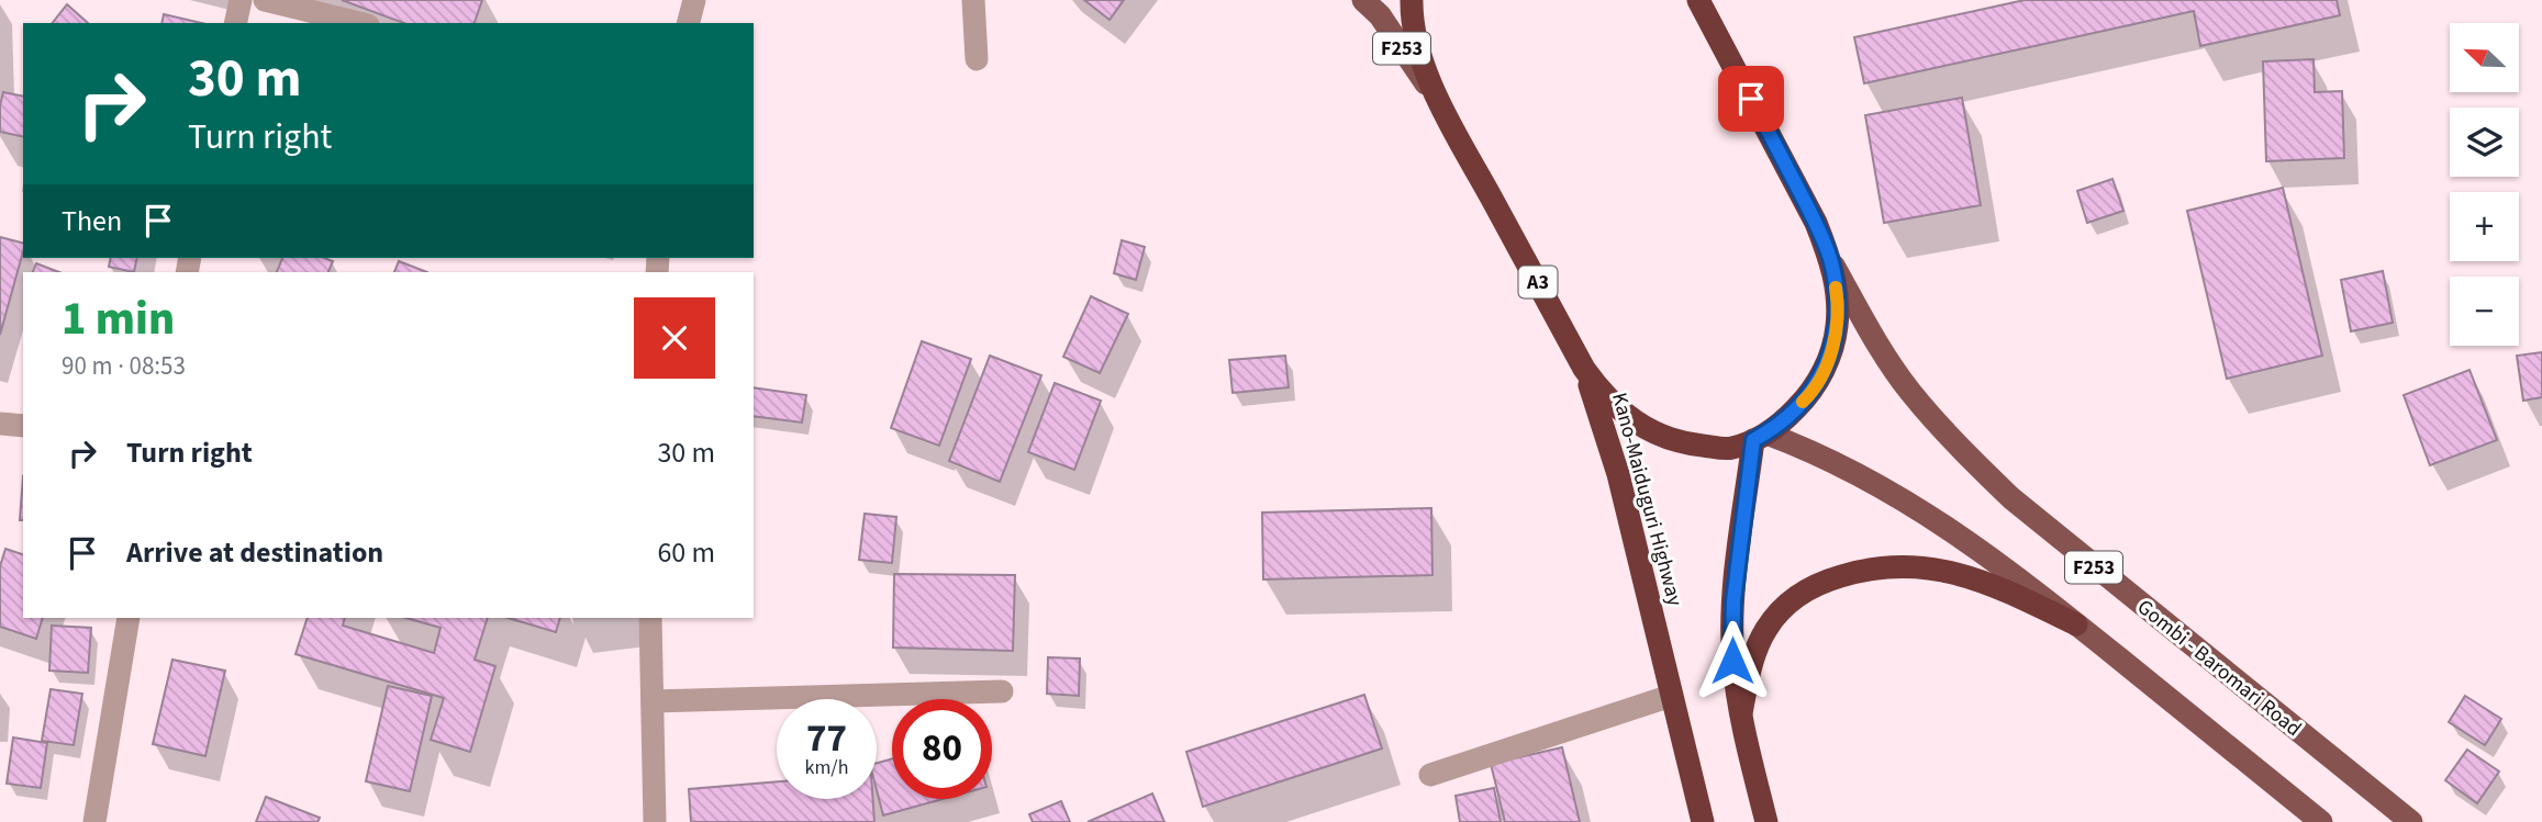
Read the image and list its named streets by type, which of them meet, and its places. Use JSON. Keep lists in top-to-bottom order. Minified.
{"streets":{"highway":["A3","Kano-Maiduguri Highway"],"main road":["F253","Gombi - Baromari Road"]},"crossings":[["F253","A3"],["A3","Kano-Maiduguri Highway"],["A3","Gombi - Baromari Road"]],"north":"top left","page":{"map_buttons":["+","−"],"turn":["30 m","Turn right"],"then":"Then","heading":["1 min","90 m · 08:53"],"list":[{"name":"Turn right","value":"30 m"},{"name":"Arrive at destination","value":"60 m"}],"speed":"77 km/h","limit":"80"}}
